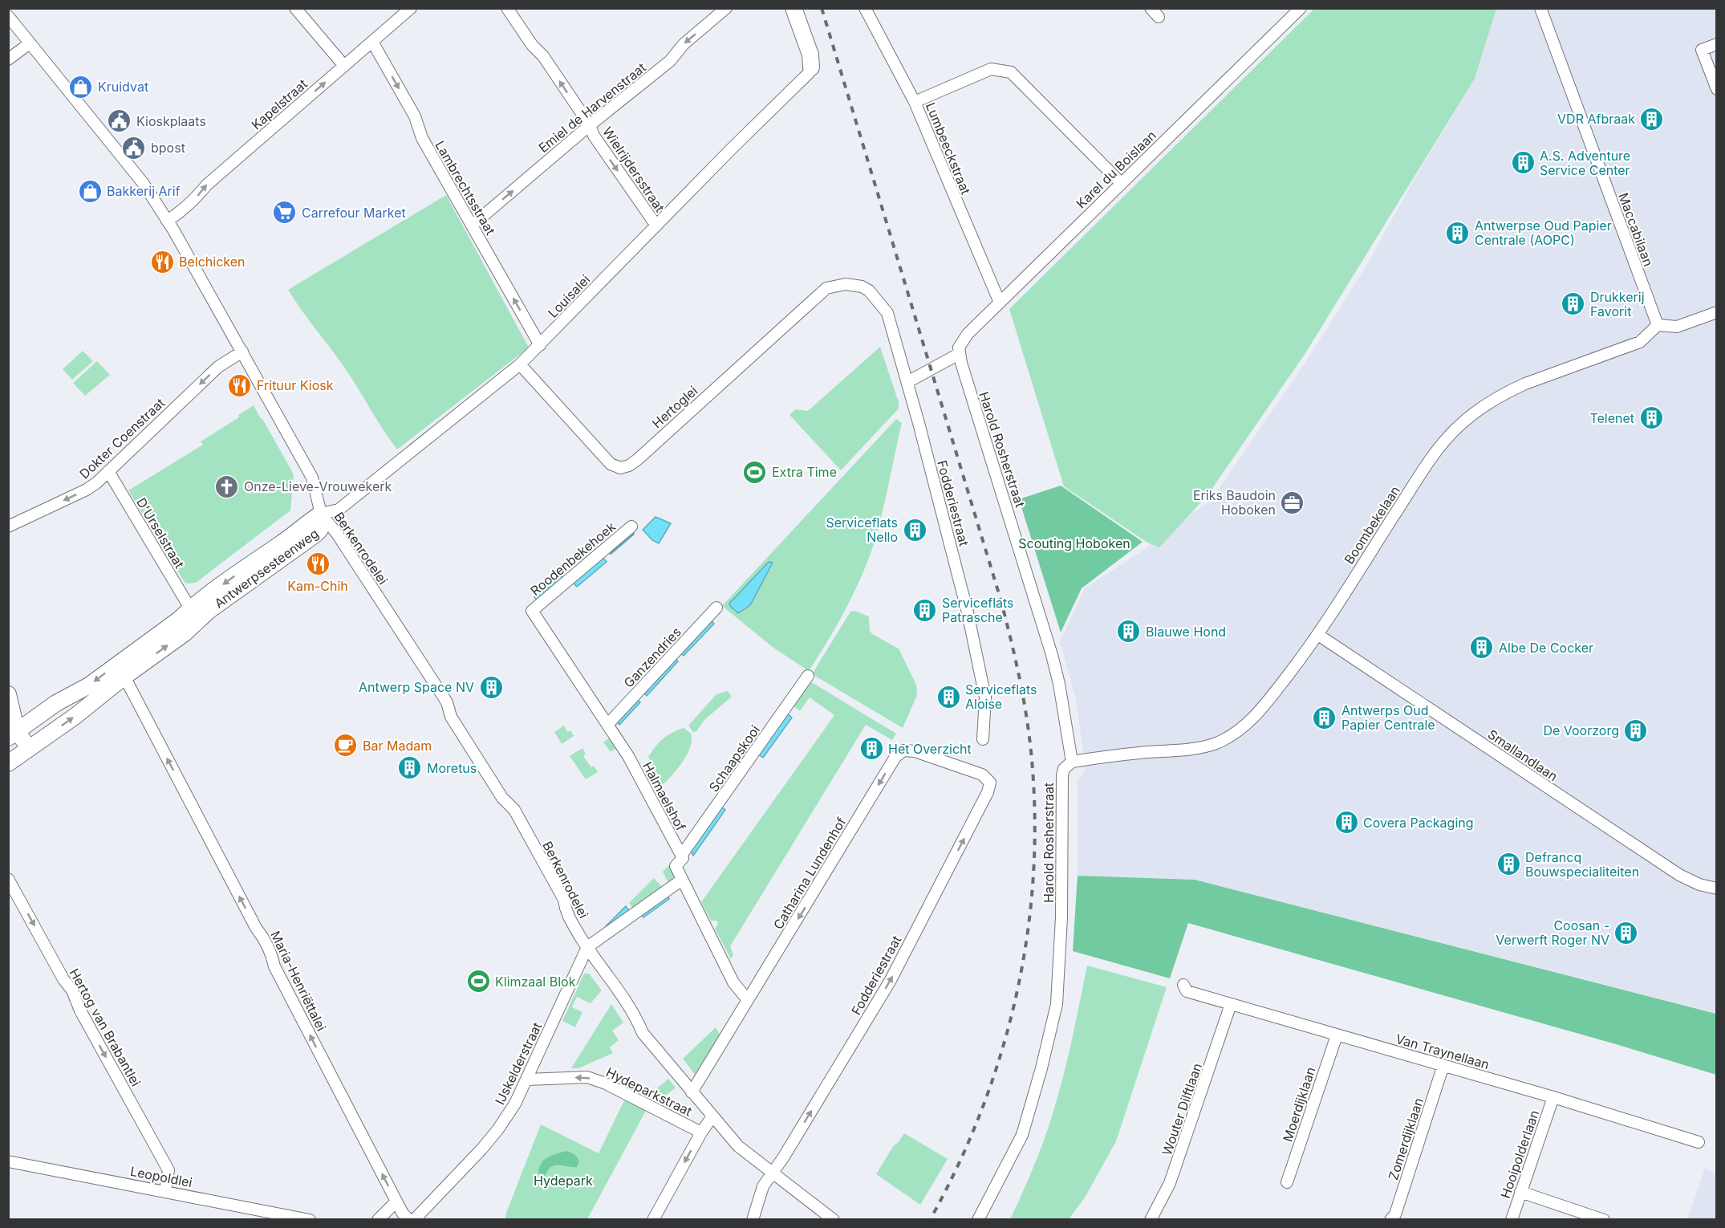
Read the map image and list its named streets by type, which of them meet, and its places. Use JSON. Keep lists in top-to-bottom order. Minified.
{"streets":{"street":["Kapelstraat","Emiel de Harvenstraat","Lumbeeckstraat","Wielrijdersstraat","Karel du Boislaan","Lambrechtsstraat","Maccabilaan","Louisalei","Hertoglei","Dokter Coenstraat","Harold Rosherstraat","Fodderiestraat","Boombekelaan","D'Urselstraat","Berkenrodelei","Roodenbekehoek","Antwerpsesteenweg","Ganzendries","Smallandlaan","Schaapskooi","Halmaelshof","Catharina Lundenhof","Maria-Henriëttalei","Hertog van Brabantlei","Van Traynellaan","IJskelderstraat","Hydeparkstraat","Moerdijklaan","Wouter Dilftlaan","Zomerdijklaan","Hooipolderlaan","Leopoldlei"]},"crossings":[["Kapelstraat","Lambrechtsstraat"],["Emiel de Harvenstraat","Wielrijdersstraat"],["Emiel de Harvenstraat","Lambrechtsstraat"],["Lumbeeckstraat","Karel du Boislaan"],["Wielrijdersstraat","Louisalei"],["Karel du Boislaan","Harold Rosherstraat"],["Lambrechtsstraat","Louisalei"],["Maccabilaan","Boombekelaan"],["Louisalei","Hertoglei"],["Louisalei","Berkenrodelei"],["Louisalei","Antwerpsesteenweg"],["Hertoglei","Fodderiestraat"],["Dokter Coenstraat","D'Urselstraat"],["Harold Rosherstraat","Boombekelaan"],["Fodderiestraat","Berkenrodelei"],["Fodderiestraat","Catharina Lundenhof"],["Boombekelaan","Smallandlaan"],["D'Urselstraat","Antwerpsesteenweg"],["Berkenrodelei","Antwerpsesteenweg"],["Berkenrodelei","Catharina Lundenhof"],["Berkenrodelei","IJskelderstraat"],["Roodenbekehoek","Halmaelshof"],["Antwerpsesteenweg","Maria-Henriëttalei"],["Ganzendries","Halmaelshof"],["Schaapskooi","Halmaelshof"],["Hertog van Brabantlei","Leopoldlei"],["Van Traynellaan","Moerdijklaan"],["Van Traynellaan","Wouter Dilftlaan"],["Van Traynellaan","Zomerdijklaan"],["Van Traynellaan","Hooipolderlaan"],["IJskelderstraat","Hydeparkstraat"]],"one_way":["Kapelstraat","Dokter Coenstraat","Fodderiestraat","Catharina Lundenhof","Maria-Henriëttalei","Hertog van Brabantlei","Hydeparkstraat"],"parks":["Scouting Hoboken","Hydepark"],"places":{"shop":["Kruidvat","Bakkerij Arif"],"building":["VDR Afbraak","A.S. Adventure Service Center","Antwerpse Oud Papier Centrale (AOPC)","Drukkerij Favorit","Telenet","Serviceflats Nello","Serviceflats Patrasche","Blauwe Hond","Albe De Cocker","Antwerp Space NV","Serviceflats Aloise","Antwerps Oud Papier Centrale","De Voorzorg","Het Overzicht","Moretus","Covera Packaging","Defrancq Bouwspecialiteiten","Coosan - Verwerft Roger NV"],"public building":["Kioskplaats","bpost"],"supermarket":["Carrefour Market"],"restaurant":["Belchicken","Frituur Kiosk","Kam-Chih"],"sports":["Extra Time","Klimzaal Blok"],"church":["Onze-Lieve-Vrouwekerk"],"office":["Eriks Baudoin Hoboken"],"cafe":["Bar Madam"]}}
